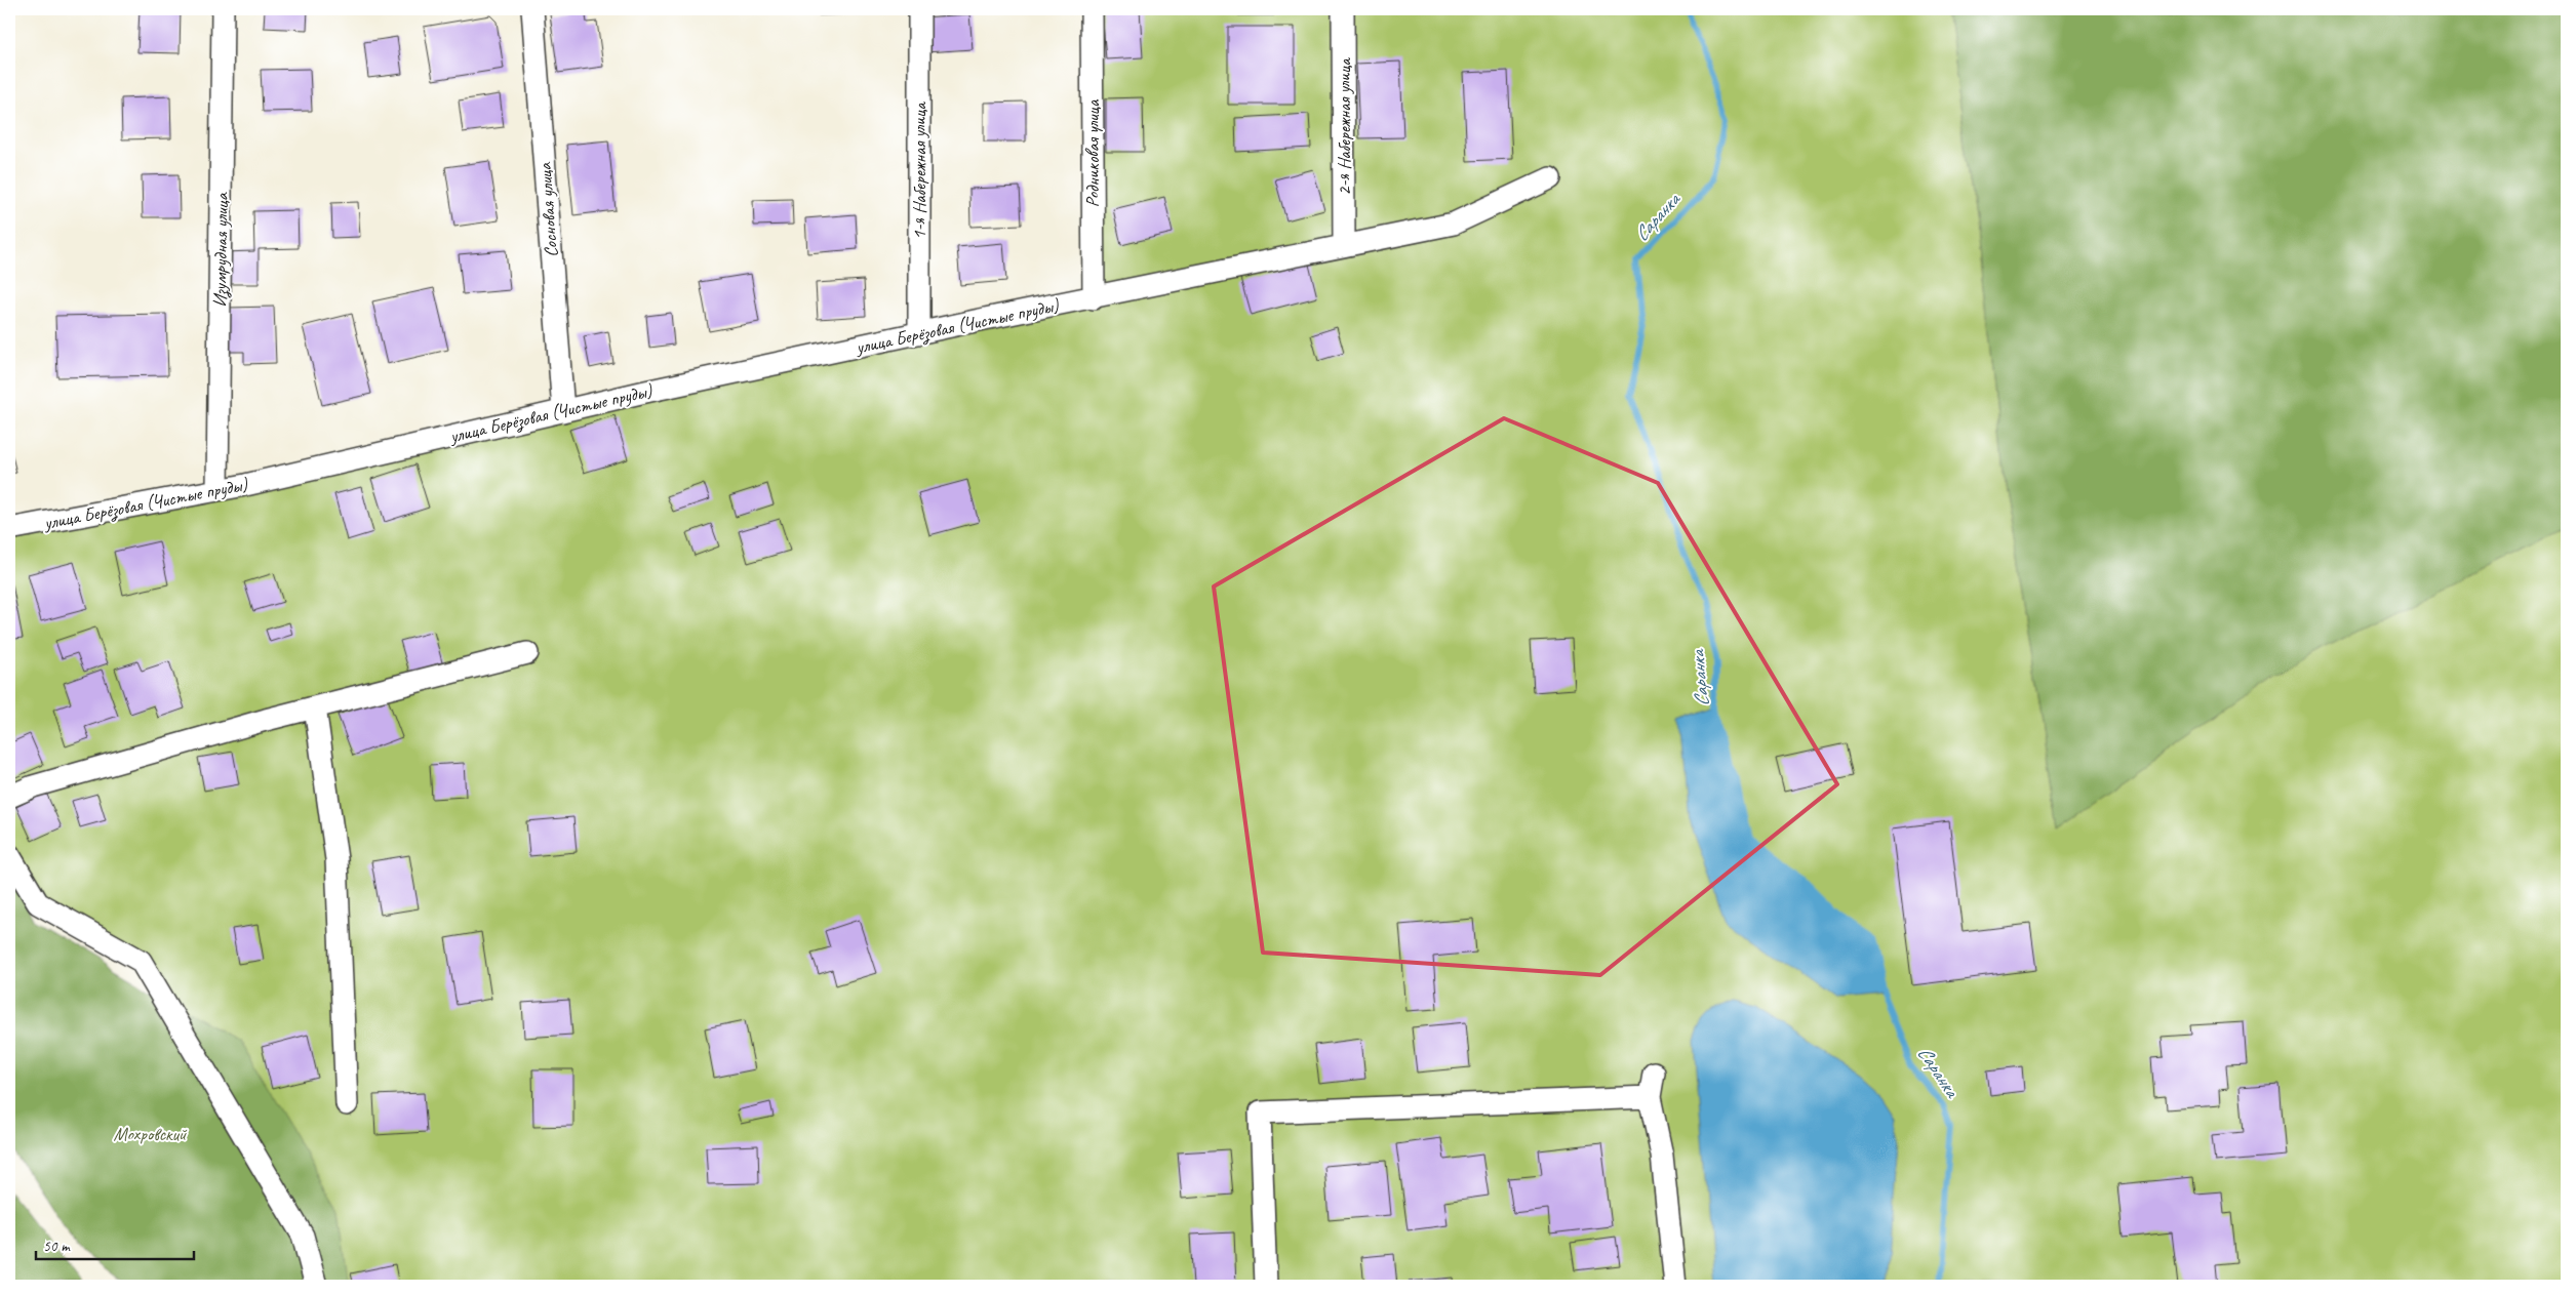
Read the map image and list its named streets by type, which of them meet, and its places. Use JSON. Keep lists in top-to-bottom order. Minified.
{"streets":{"street":["2-я Набережная улица","Родниковая улица","1-я Набережная улица","Сосновая улица","Изумрудная улица","улица Берёзовая (Чистые пруды)"]},"crossings":[["2-я Набережная улица","улица Берёзовая (Чистые пруды)"],["Родниковая улица","улица Берёзовая (Чистые пруды)"],["1-я Набережная улица","улица Берёзовая (Чистые пруды)"],["Сосновая улица","улица Берёзовая (Чистые пруды)"],["Изумрудная улица","улица Берёзовая (Чистые пруды)"]],"water":["Саранка"],"parks":["Мохровский"],"scale_bar":"50 m"}
